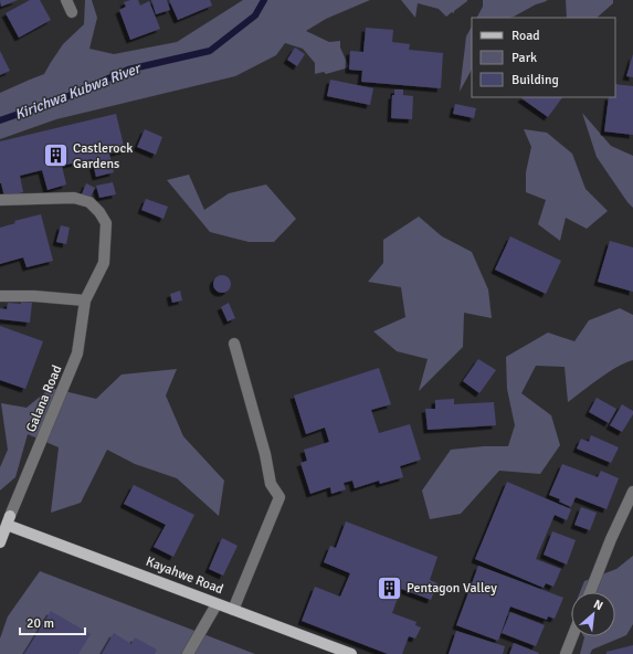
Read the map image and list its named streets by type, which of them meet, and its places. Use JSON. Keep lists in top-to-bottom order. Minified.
{"streets":{"main road":["Galana Road","Kayahwe Road"]},"crossings":[["Galana Road","Kayahwe Road"]],"water":["Kirichwa Kubwa River"],"places":{"building":["Castlerock Gardens","Pentagon Valley"]},"legend":["Road","Park","Building"],"scale_bar":"20 m","north":"top right"}
